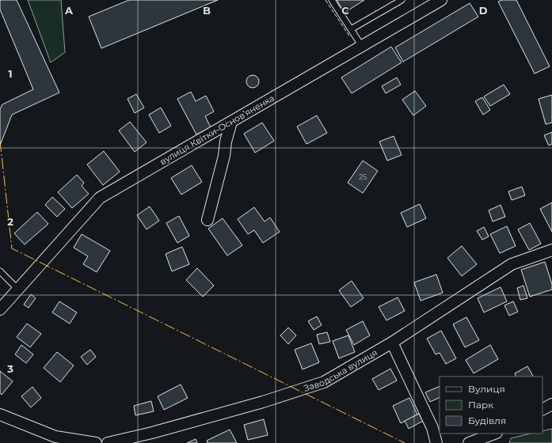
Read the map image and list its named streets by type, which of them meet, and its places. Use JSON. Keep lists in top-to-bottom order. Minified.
{"streets":{"street":["вулиця Квітки-Основʼяненка","Заводська вулиця"]},"house_numbers":["25"],"legend":["Вулиця","Парк","Будівля"],"grid":{"columns":["A","B","C","D"],"rows":["1","2","3"]}}
